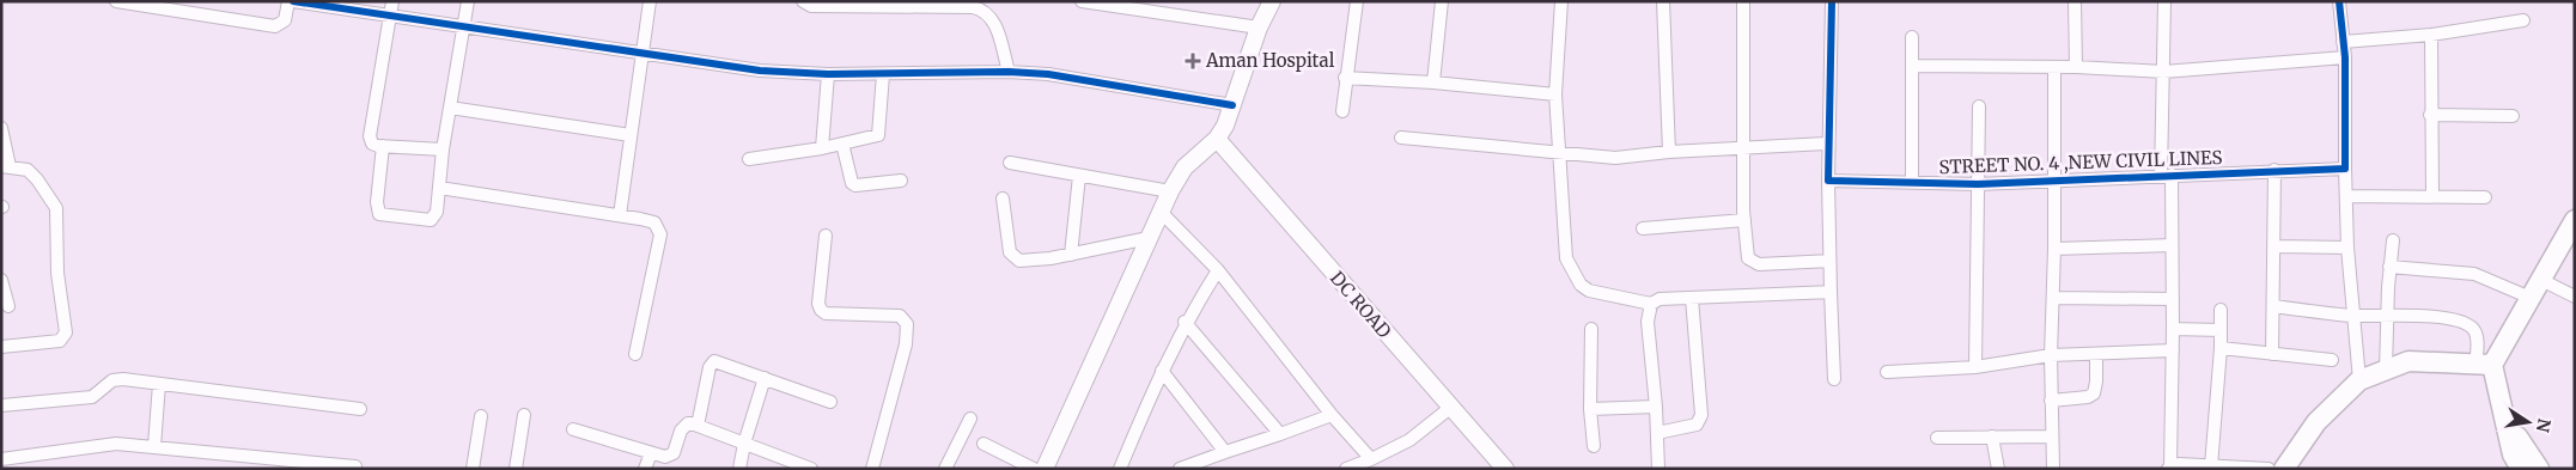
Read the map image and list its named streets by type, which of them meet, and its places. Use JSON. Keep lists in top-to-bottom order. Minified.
{"streets":{"main road":["DC ROAD"],"street":["STREET NO. 4 ,NEW CIVIL LINES"]},"places":{"health":["Aman Hospital"]},"north":"right"}
